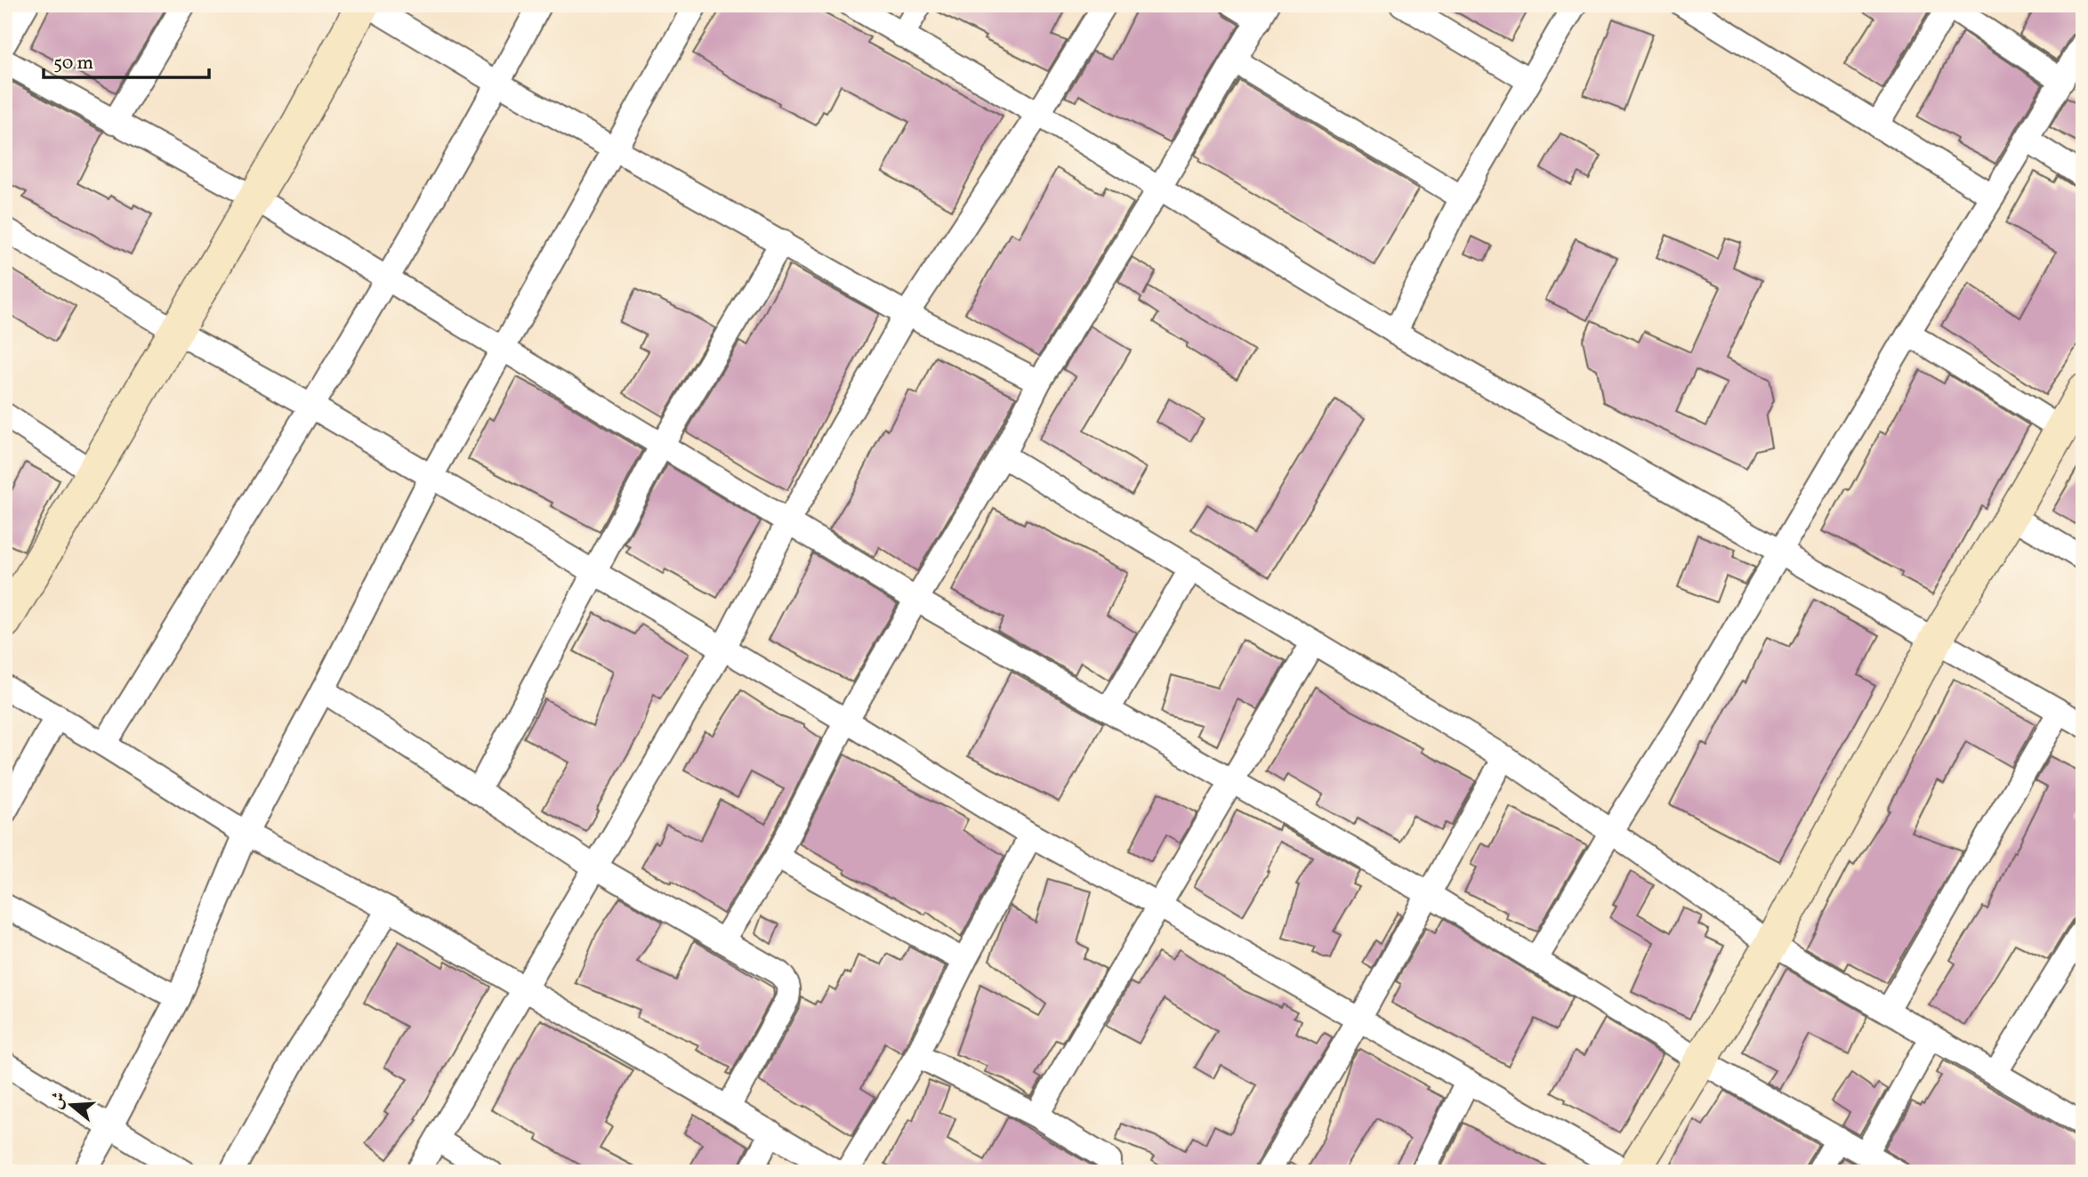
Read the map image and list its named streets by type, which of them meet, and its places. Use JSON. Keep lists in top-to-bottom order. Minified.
{"scale_bar":"50 m","north":"left"}
